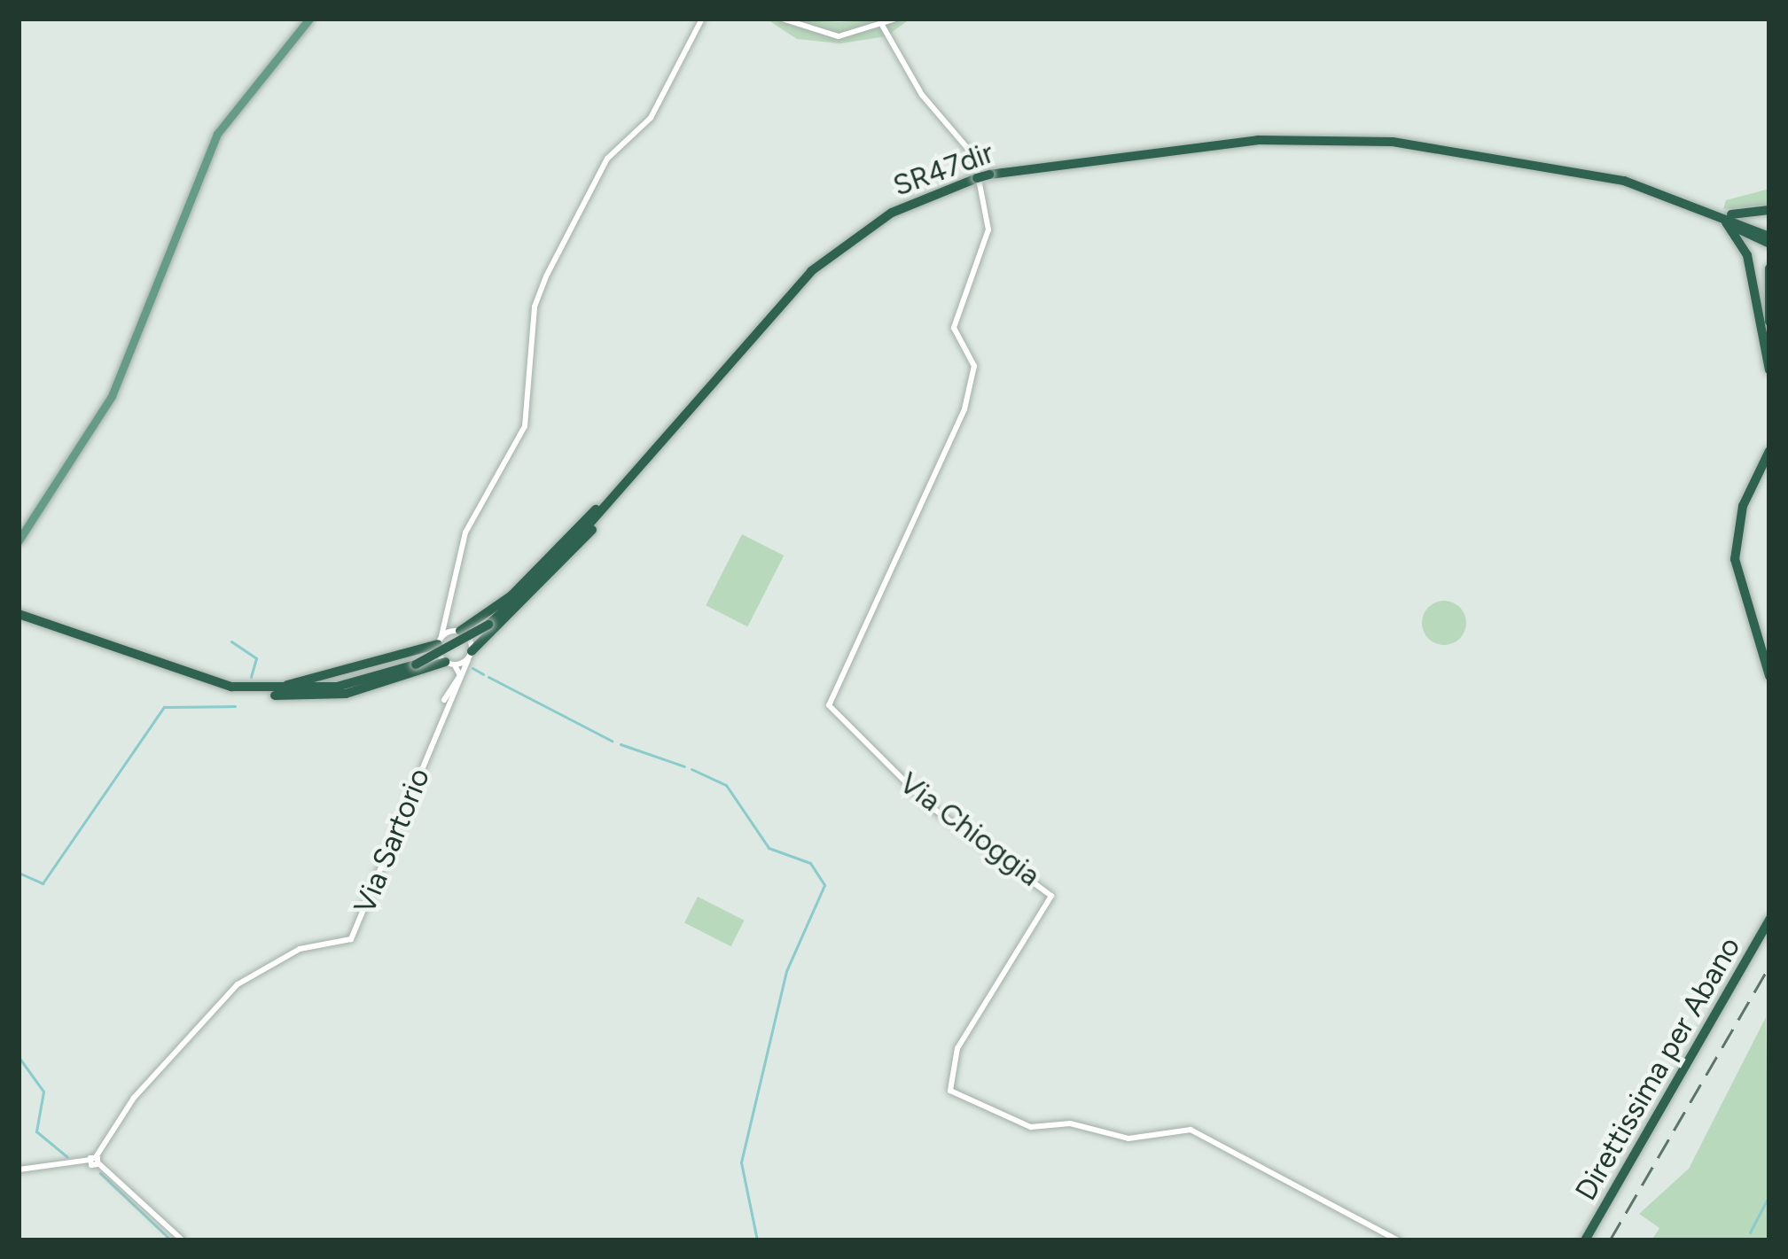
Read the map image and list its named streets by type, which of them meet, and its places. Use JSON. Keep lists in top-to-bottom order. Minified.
{"streets":{"highway":["SR47dir","Direttissima per Abano"],"street":["Via Chioggia","Via Sartorio"]}}
